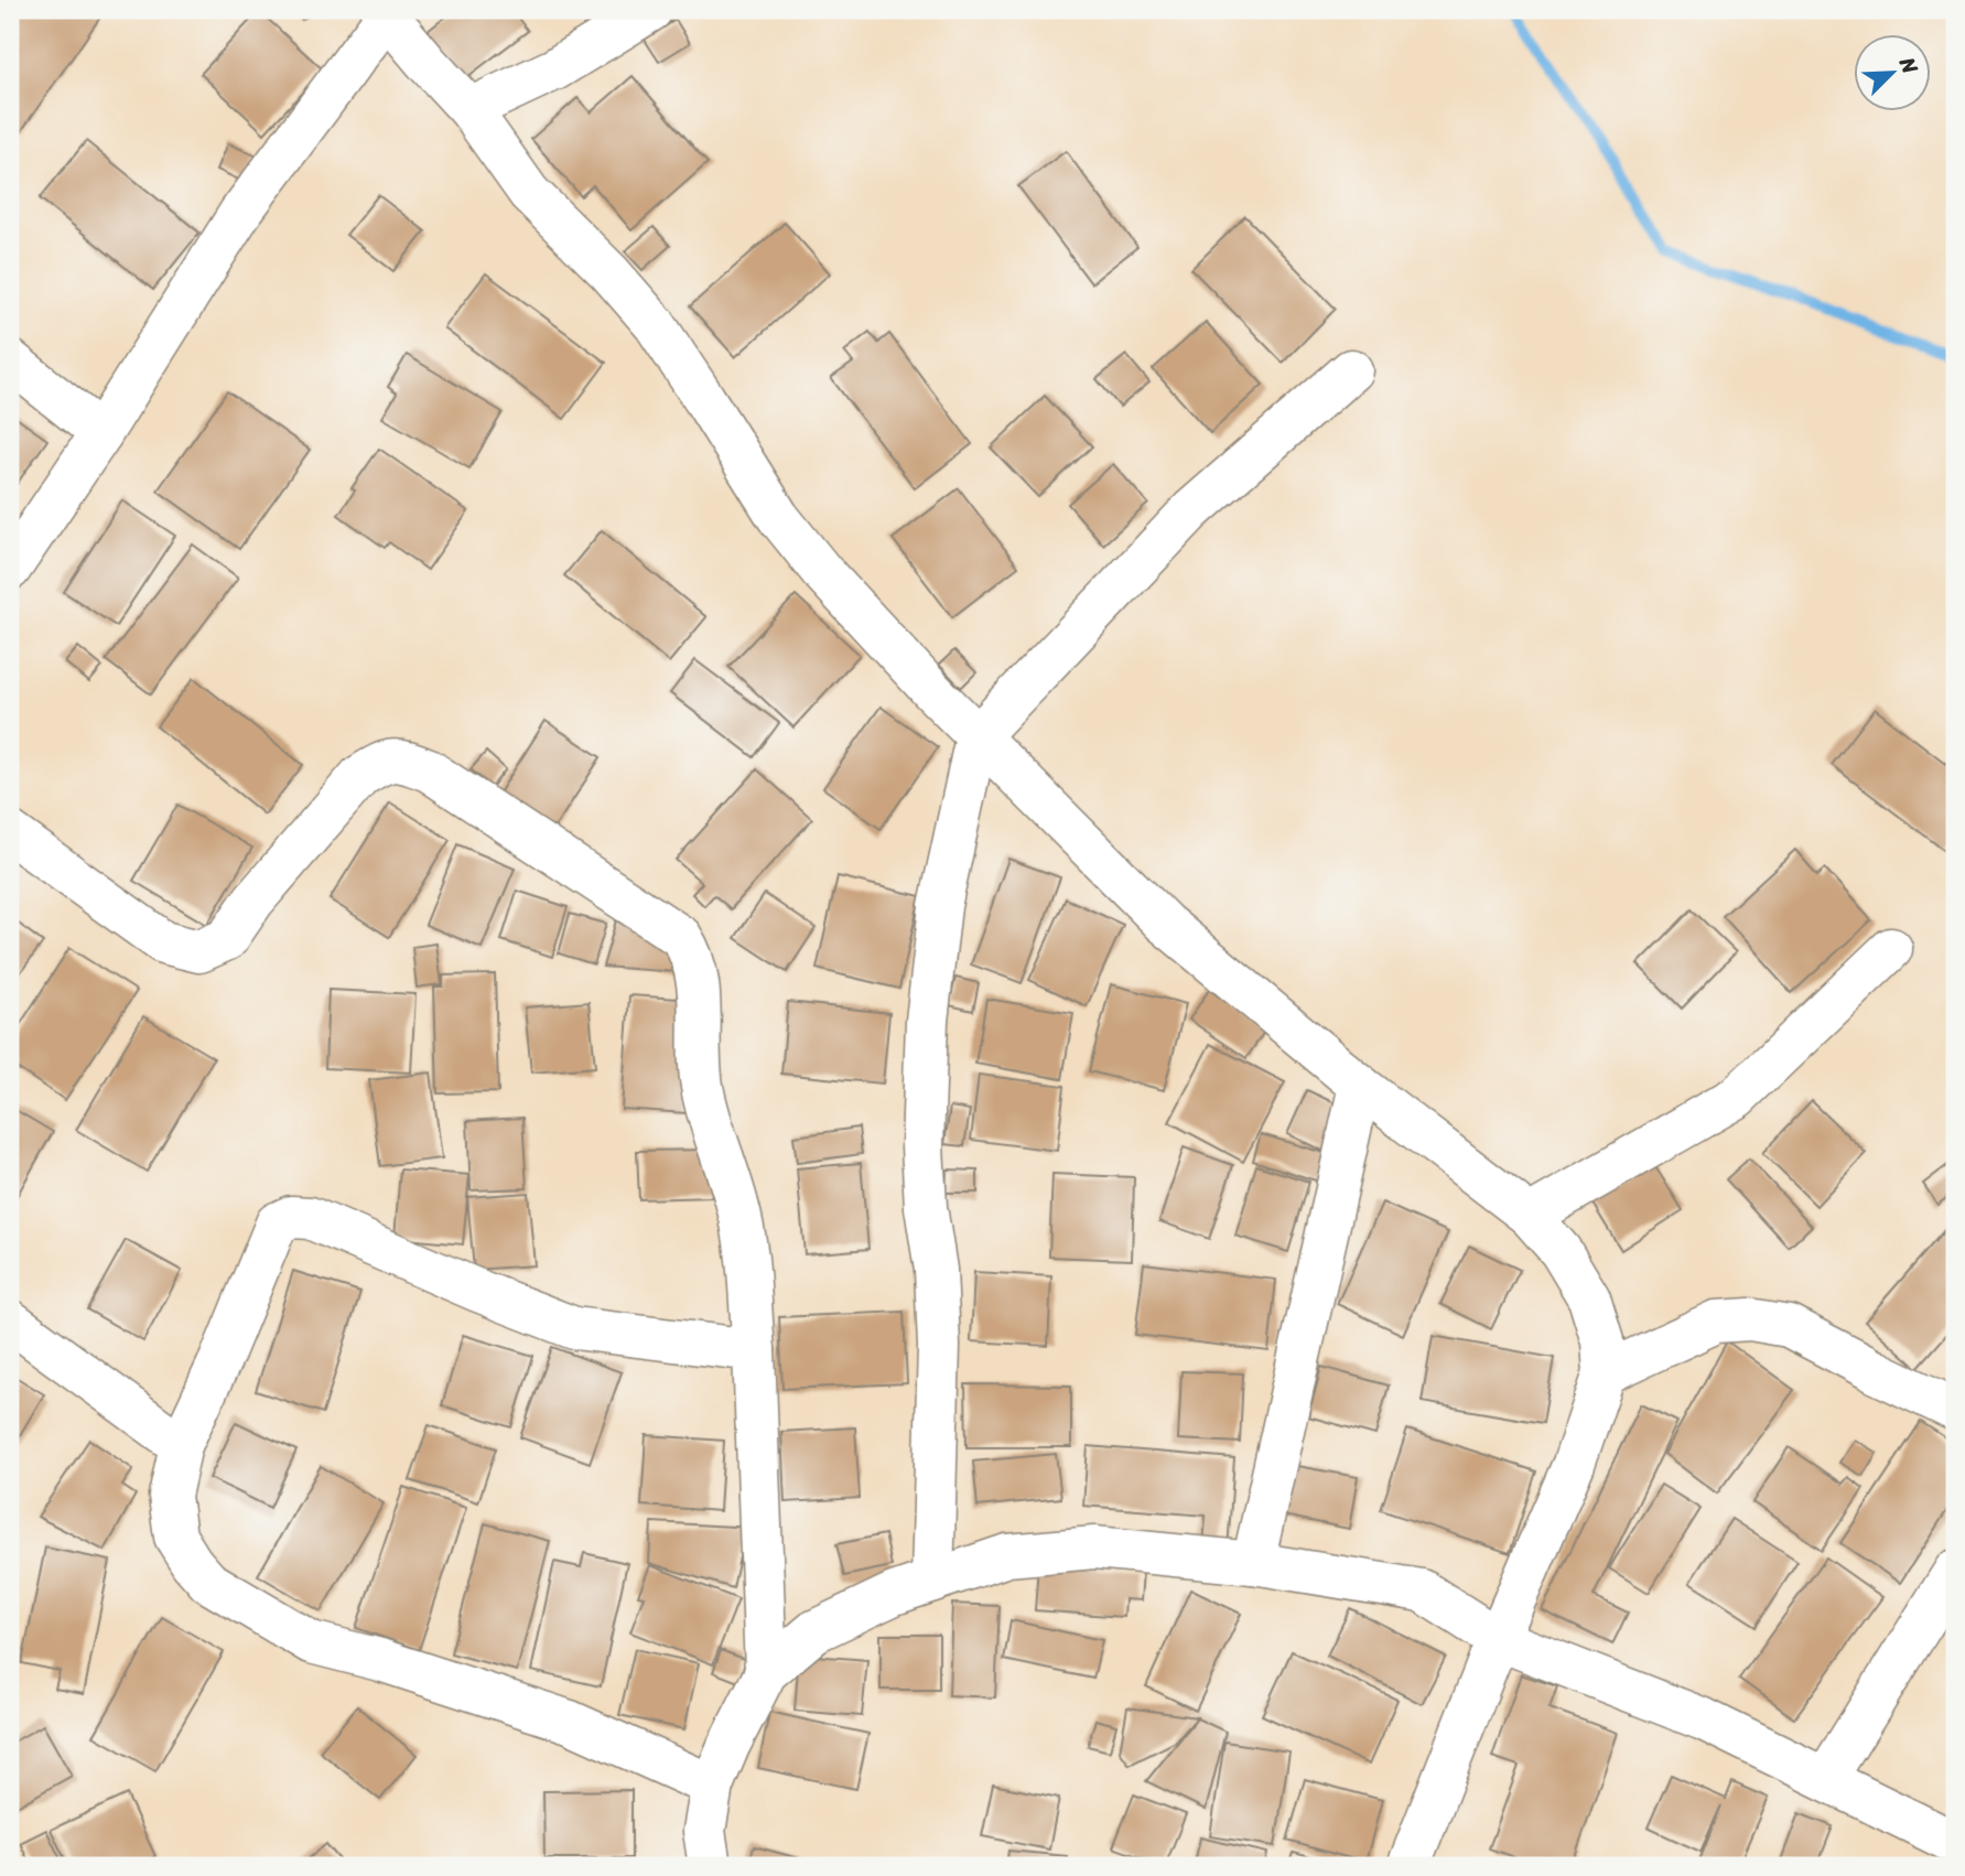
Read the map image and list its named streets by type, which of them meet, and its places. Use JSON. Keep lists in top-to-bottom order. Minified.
{"north":"top right"}
